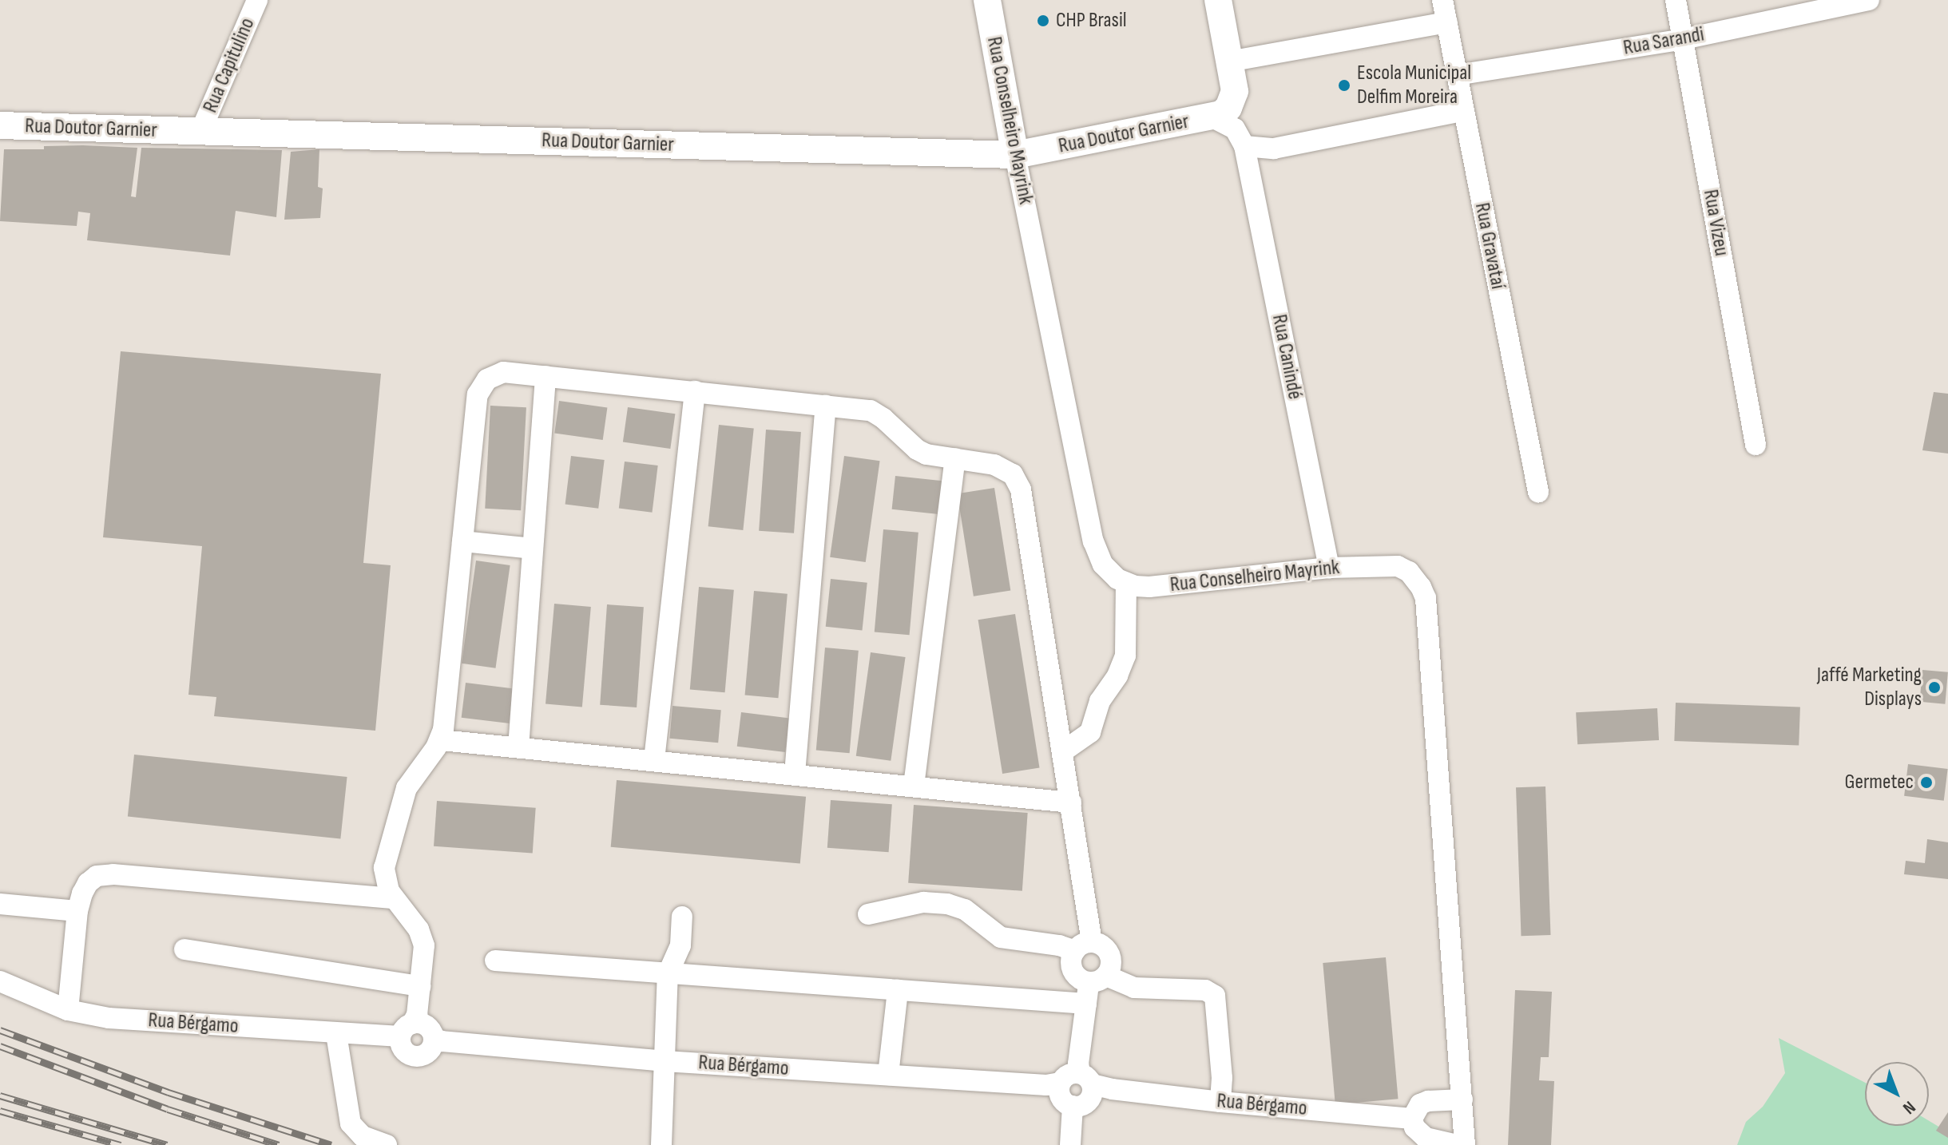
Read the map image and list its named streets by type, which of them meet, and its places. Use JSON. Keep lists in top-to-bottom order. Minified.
{"streets":{"main road":["Rua Conselheiro Mayrink","Rua Doutor Garnier"],"street":["Rua Sarandi","Rua Capitulino","Rua Vizeu","Rua Gravataí","Rua Canindé","Rua Bérgamo"]},"crossings":[["Rua Sarandi","Rua Vizeu"],["Rua Sarandi","Rua Gravataí"],["Rua Capitulino","Rua Doutor Garnier"],["Rua Conselheiro Mayrink","Rua Doutor Garnier"],["Rua Conselheiro Mayrink","Rua Canindé"],["Rua Doutor Garnier","Rua Canindé"]],"places":["CHP Brasil","Escola Municipal Delfim Moreira","Jaffé Marketing Displays","Germetec"],"north":"bottom right"}
